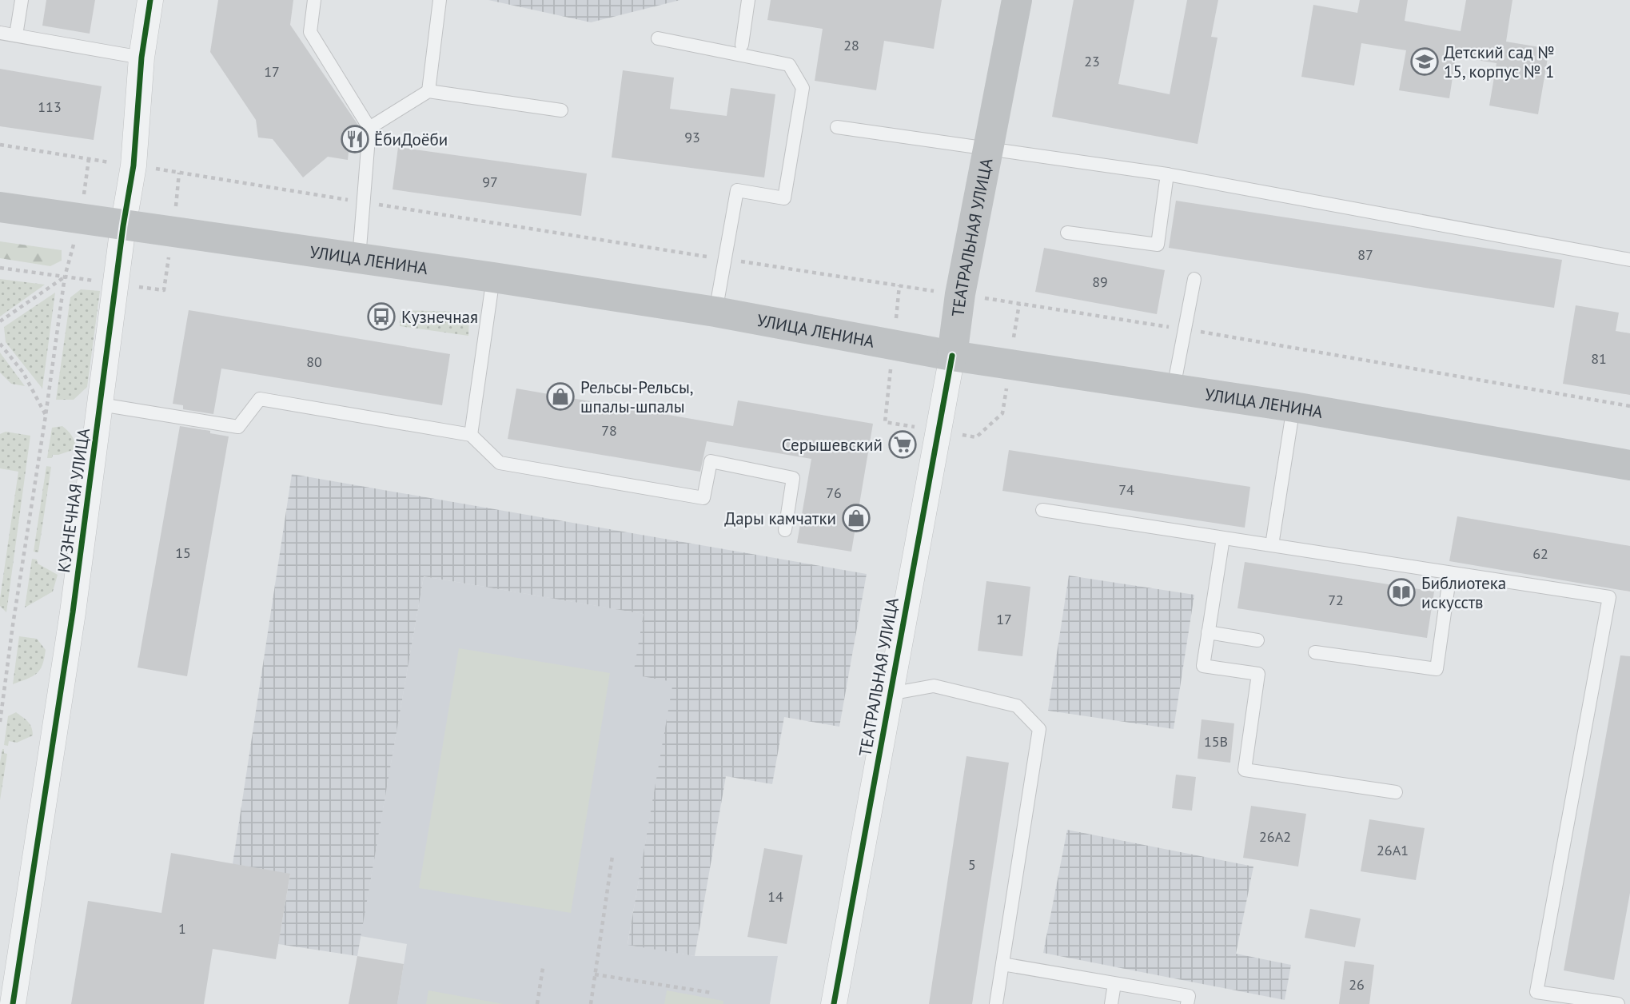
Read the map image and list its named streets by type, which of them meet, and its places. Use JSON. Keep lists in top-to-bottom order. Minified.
{"streets":{"main road":["ТЕАТРАЛЬНАЯ УЛИЦА","УЛИЦА ЛЕНИНА"],"street":["КУЗНЕЧНАЯ УЛИЦА"]},"crossings":[["ТЕАТРАЛЬНАЯ УЛИЦА","УЛИЦА ЛЕНИНА"],["УЛИЦА ЛЕНИНА","КУЗНЕЧНАЯ УЛИЦА"]],"places":{"school or university":["Детский сад № 15, корпус № 1"],"restaurant":["ЁбиДоёби"],"bus stop":["Кузнечная"],"shop":["Рельсы-Рельсы, шпалы-шпалы","Дары камчатки"],"supermarket":["Серышевский"],"library":["Библиотека искусств"]},"house_numbers":["28","23","17","113","93","97","87","89","81","80","78","74","76","15","62","72","17","15В","26А2","26А1","5","14","1","26"]}
